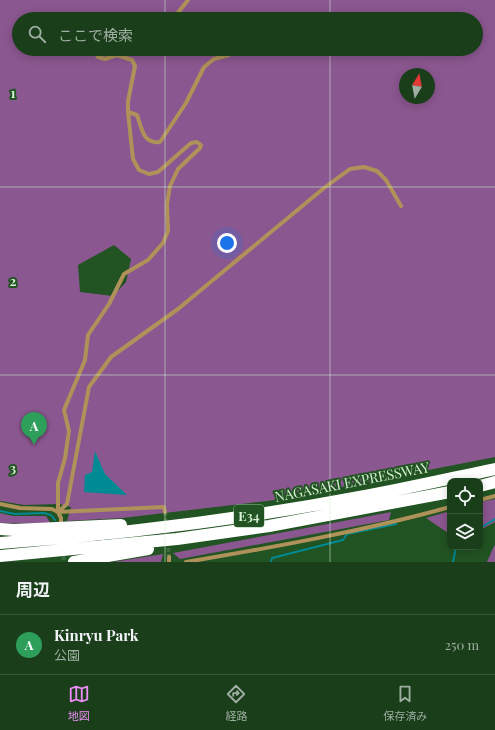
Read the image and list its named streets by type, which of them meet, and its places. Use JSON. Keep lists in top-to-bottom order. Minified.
{"streets":{"highway":["NAGASAKI EXPRESSWAY","E34"]},"north":"top","page":{"search":"ここで検索","pins":"A","heading":"周辺","list":[{"mark":"A","name":"Kinryu Park","note":"公園","value":"250 m"}],"nav":["地図","経路","保存済み"]},"grid":{"rows":["1","2","3"]}}
